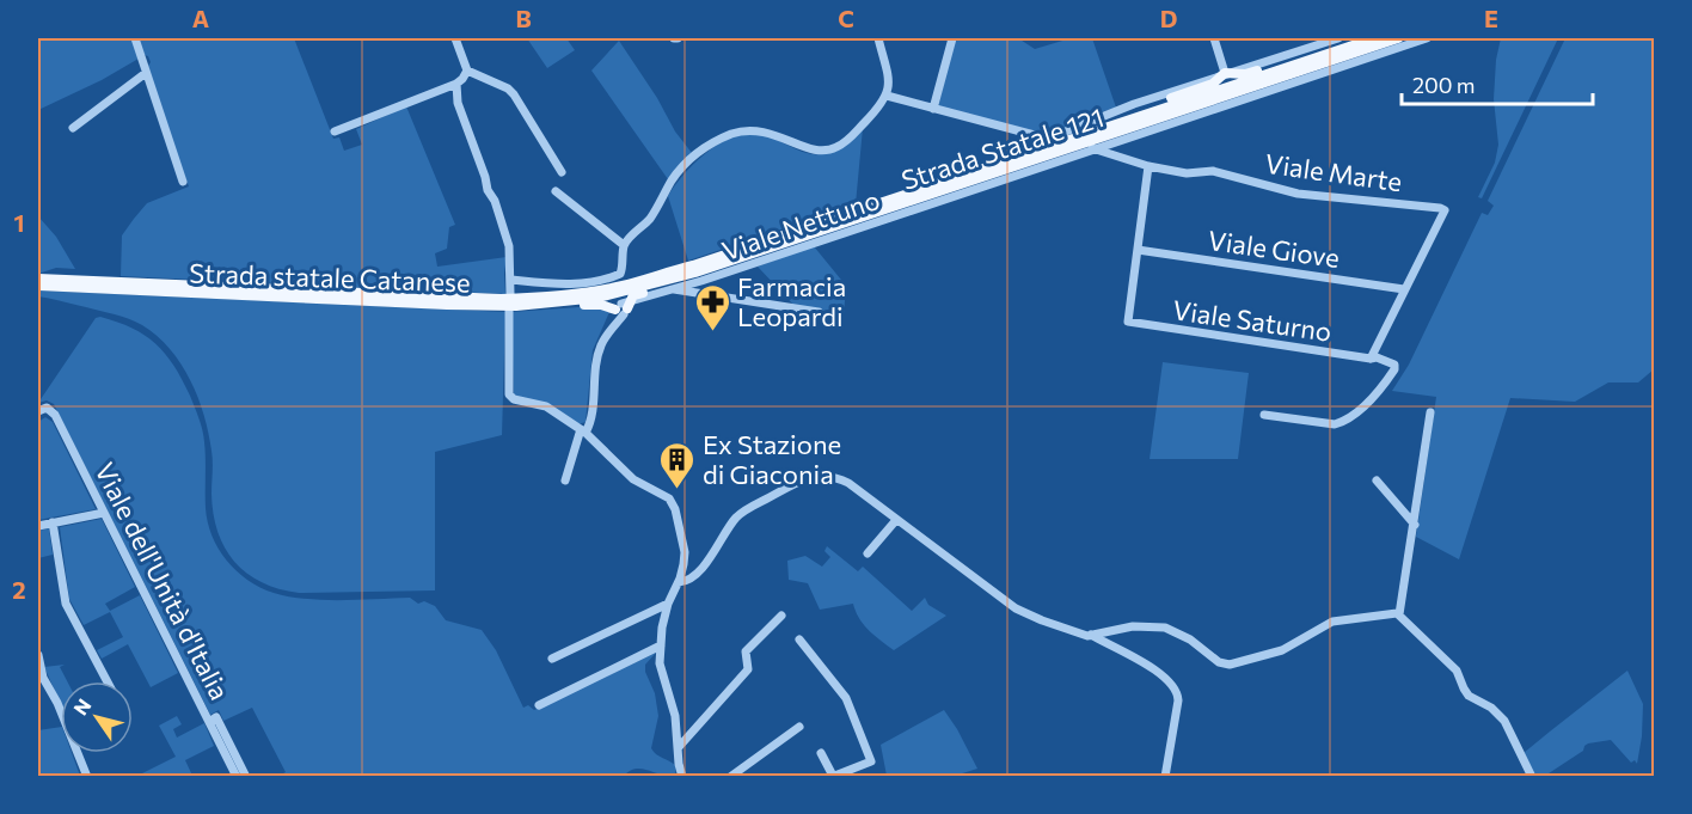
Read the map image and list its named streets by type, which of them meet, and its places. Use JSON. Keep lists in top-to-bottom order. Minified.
{"streets":{"main road":["Strada Statale 121","Strada statale Catanese"],"street":["Viale Marte","Viale Nettuno","Viale Giove","Viale Saturno","Viale dell'Unità d'Italia"]},"crossings":[["Strada Statale 121","Viale Nettuno"],["Strada Statale 121","Strada statale Catanese"],["Viale Marte","Viale Nettuno"],["Viale Marte","Viale Giove"],["Viale Nettuno","Strada statale Catanese"],["Viale Giove","Viale Saturno"]],"places":{"pharmacy":["Farmacia Leopardi"],"building":["Ex Stazione di Giaconia"]},"scale_bar":"200 m","north":"top left","grid":{"columns":["A","B","C","D","E"],"rows":["1","2"]}}
